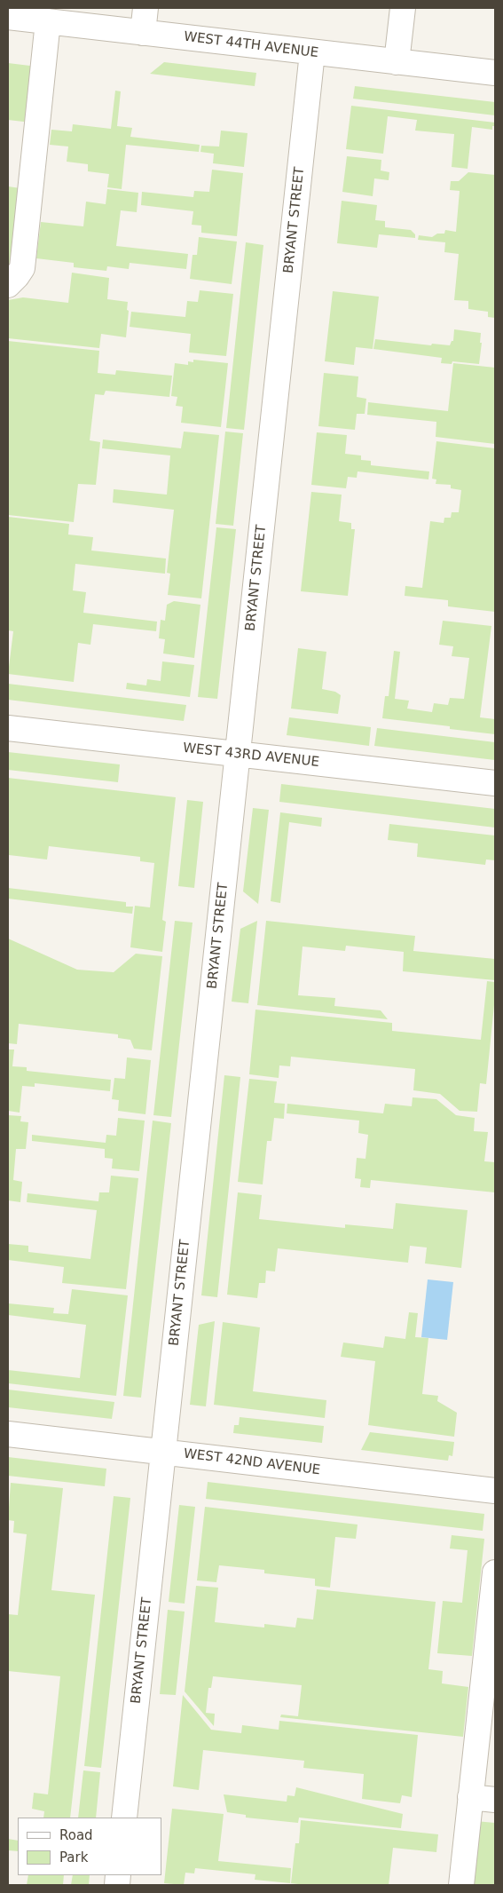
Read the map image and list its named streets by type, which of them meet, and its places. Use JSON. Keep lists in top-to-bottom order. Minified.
{"streets":{"street":["WEST 44TH AVENUE","BRYANT STREET","WEST 43RD AVENUE","WEST 42ND AVENUE"]},"crossings":[["WEST 44TH AVENUE","BRYANT STREET"],["BRYANT STREET","WEST 43RD AVENUE"],["BRYANT STREET","WEST 42ND AVENUE"]],"legend":["Road","Park"]}
